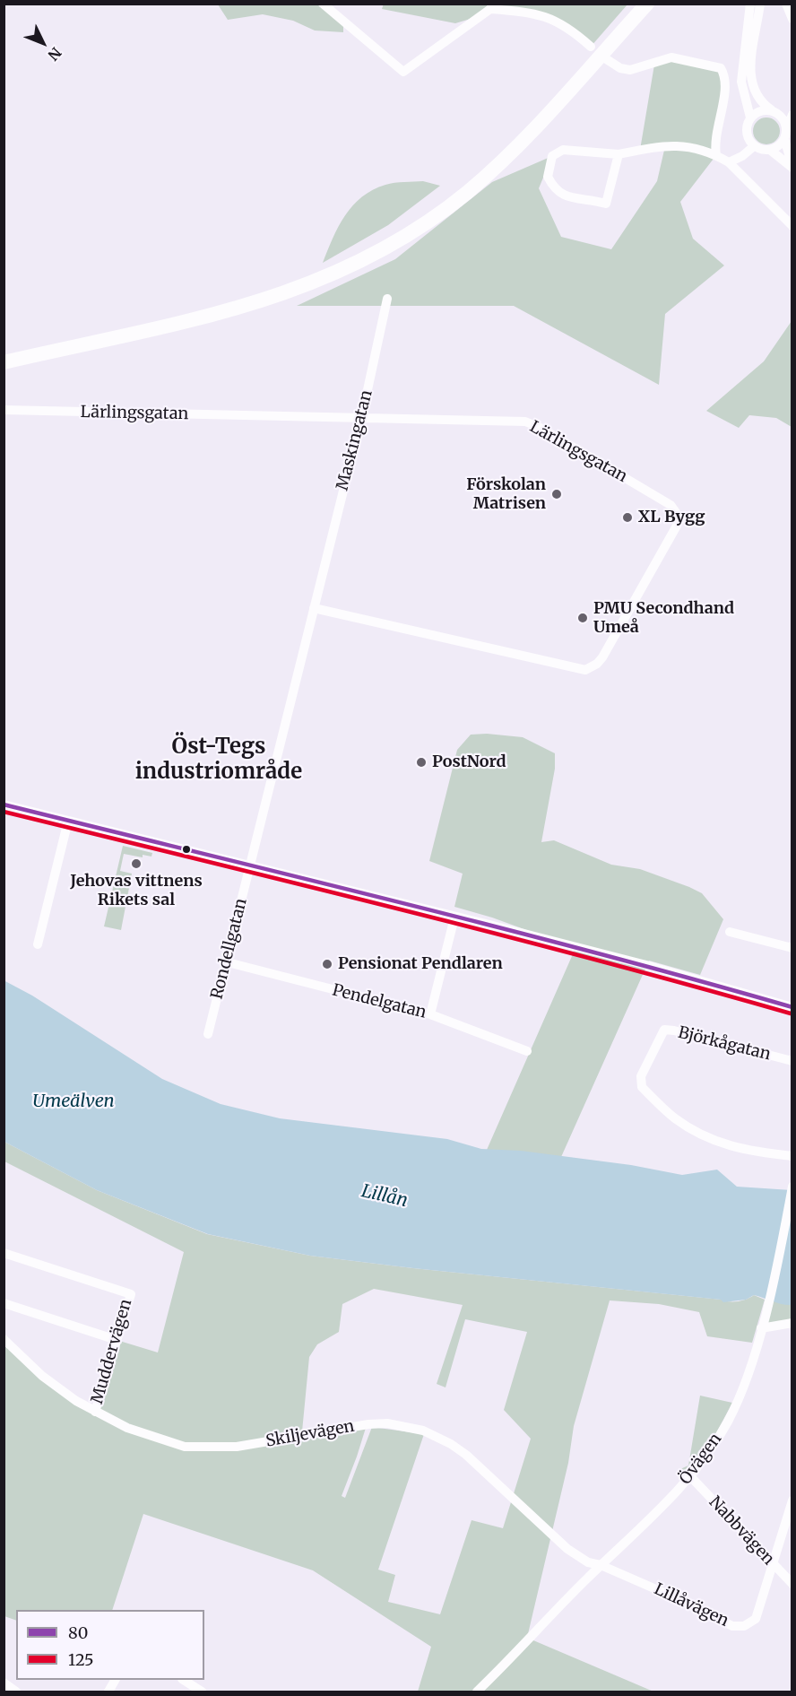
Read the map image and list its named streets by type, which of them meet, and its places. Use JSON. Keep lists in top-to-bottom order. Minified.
{"streets":{"street":["Lärlingsgatan","Maskingatan","Rondellgatan","Pendelgatan","Björkågatan","Muddervägen","Skiljevägen","Övägen","Nabbvägen","Lillåvägen"]},"crossings":[["Lärlingsgatan","Maskingatan"],["Maskingatan","Rondellgatan"],["Rondellgatan","Pendelgatan"],["Muddervägen","Skiljevägen"],["Skiljevägen","Övägen"],["Skiljevägen","Lillåvägen"],["Övägen","Nabbvägen"],["Övägen","Lillåvägen"],["Nabbvägen","Lillåvägen"]],"districts":["Öst-Tegs industriområde"],"water":["Umeälven","Lillån"],"places":["Förskolan Matrisen","XL Bygg","PMU Secondhand Umeå","PostNord","Jehovas vittnens Rikets sal","Pensionat Pendlaren"],"lines":["transit line 80","transit line 125"],"legend":["80","125"],"north":"bottom right"}
